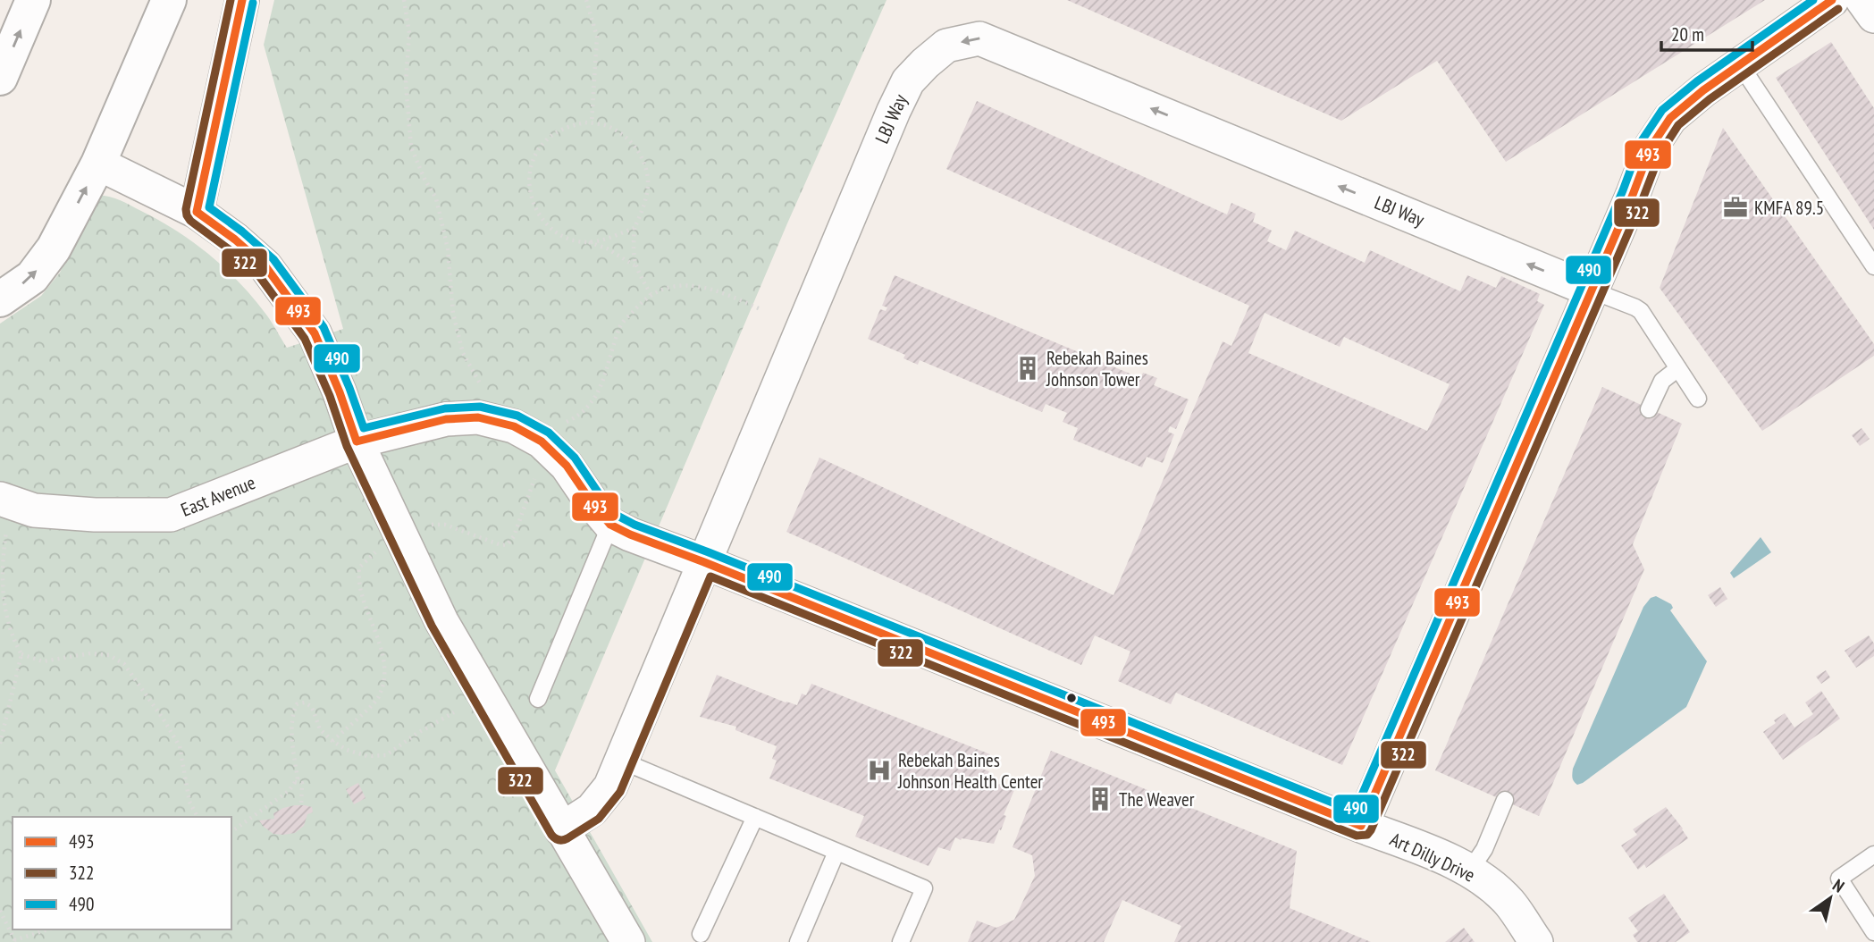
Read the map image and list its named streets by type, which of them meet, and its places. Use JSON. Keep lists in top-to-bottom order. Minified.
{"streets":{"street":["LBJ Way","East Avenue","Art Dilly Drive"]},"crossings":[["LBJ Way","Art Dilly Drive"],["East Avenue","Art Dilly Drive"]],"places":{"office":["KMFA 89.5"],"building":["Rebekah Baines Johnson Tower","The Weaver"],"hospital":["Rebekah Baines Johnson Health Center"]},"lines":["transit line 493","transit line 322","transit line 490"],"legend":["493","322","490"],"scale_bar":"20 m","north":"top right"}
